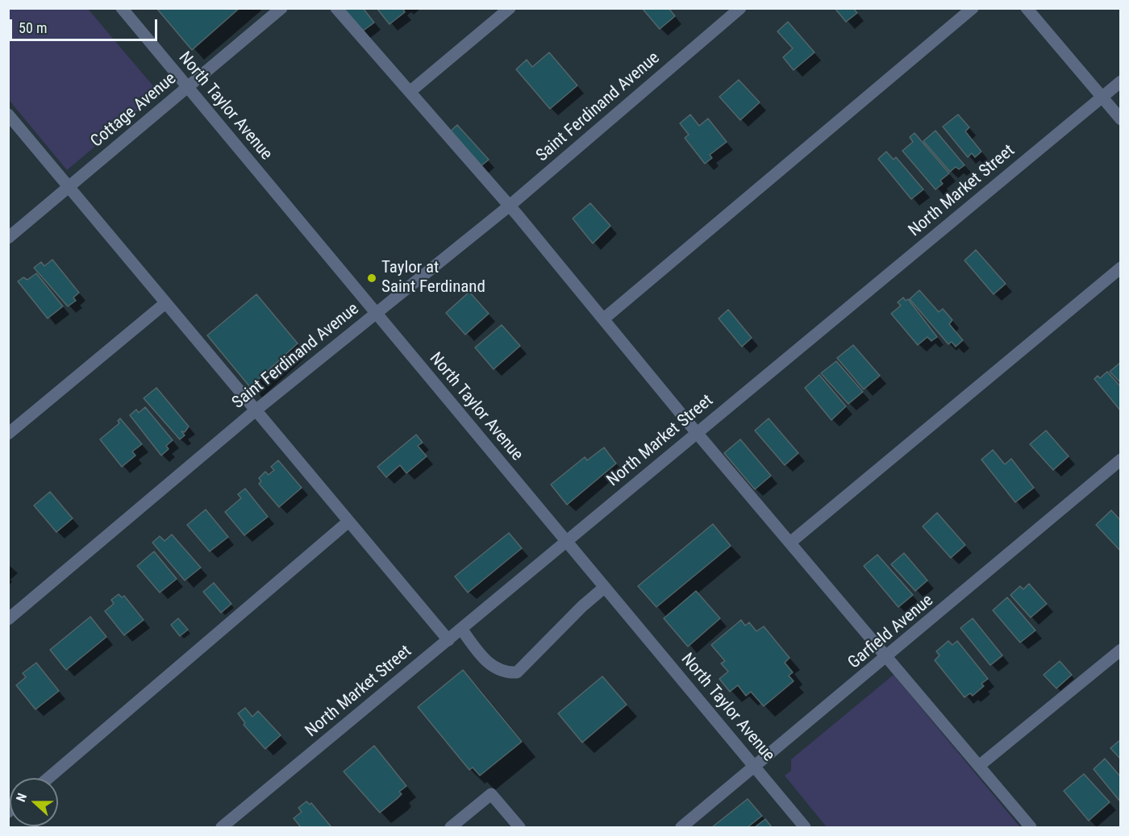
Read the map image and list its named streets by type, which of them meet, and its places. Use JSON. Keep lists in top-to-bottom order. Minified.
{"streets":{"street":["North Taylor Avenue","Saint Ferdinand Avenue","Cottage Avenue","North Market Street","Garfield Avenue"]},"crossings":[["North Taylor Avenue","Saint Ferdinand Avenue"],["North Taylor Avenue","Cottage Avenue"],["North Taylor Avenue","North Market Street"],["North Taylor Avenue","Garfield Avenue"]],"places":["Taylor at Saint Ferdinand"],"scale_bar":"50 m","north":"left"}
